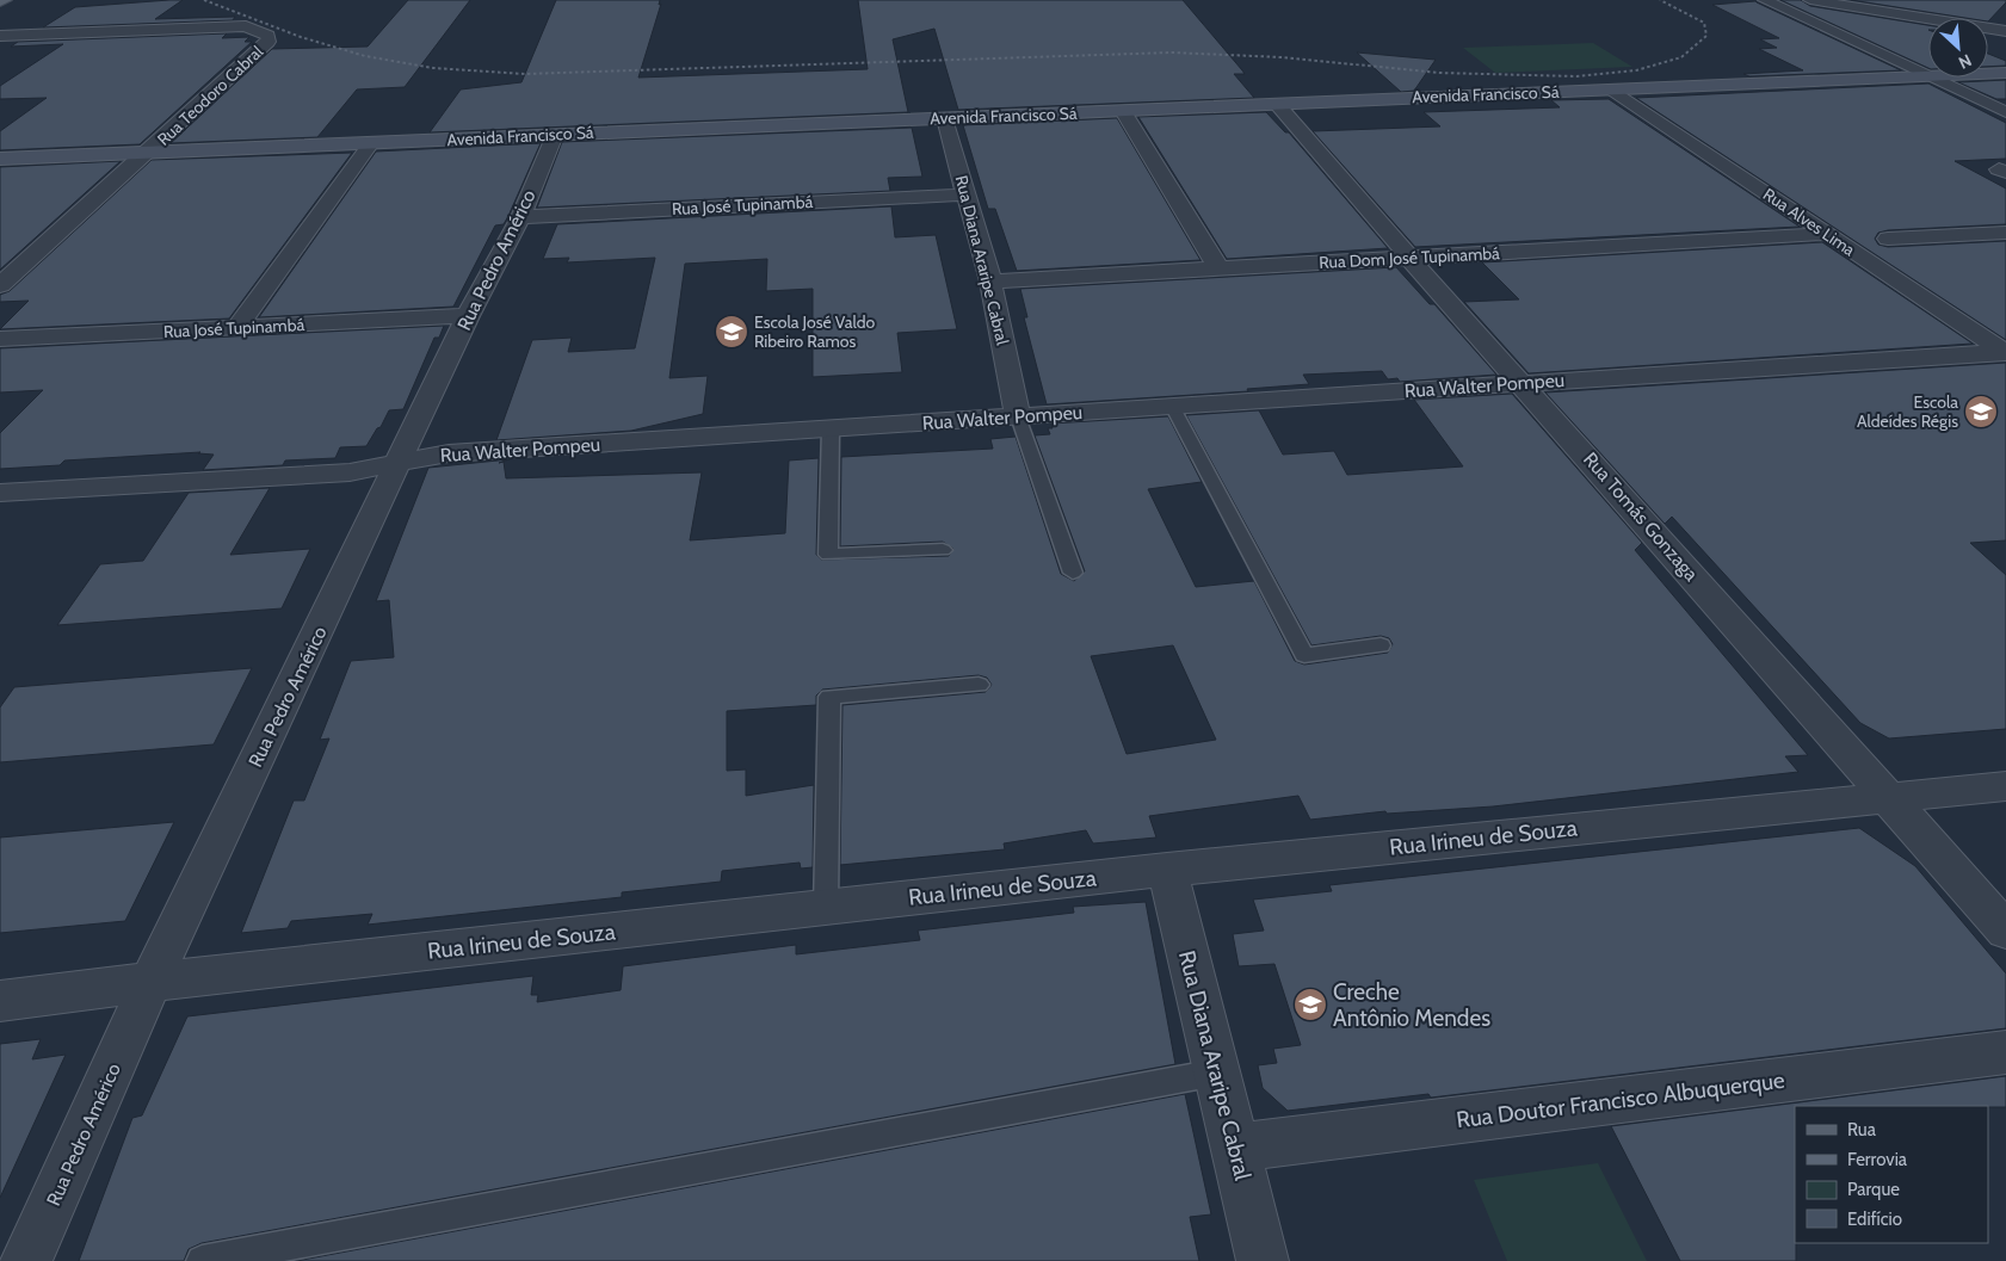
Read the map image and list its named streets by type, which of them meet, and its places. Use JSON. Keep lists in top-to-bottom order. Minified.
{"streets":{"main road":["Avenida Francisco Sá"],"street":["Rua Teodoro Cabral","Rua José Tupinambá","Rua Alves Lima","Rua Dom José Tupinambá","Rua Pedro Américo","Rua Diana Araripe Cabral","Rua Walter Pompeu","Rua Tomás Gonzaga","Rua Irineu de Souza","Rua Doutor Francisco Albuquerque"]},"crossings":[["Avenida Francisco Sá","Rua Teodoro Cabral"],["Avenida Francisco Sá","Rua Alves Lima"],["Avenida Francisco Sá","Rua Pedro Américo"],["Avenida Francisco Sá","Rua Diana Araripe Cabral"],["Avenida Francisco Sá","Rua Tomás Gonzaga"],["Rua José Tupinambá","Rua Pedro Américo"],["Rua José Tupinambá","Rua Diana Araripe Cabral"],["Rua Alves Lima","Rua Dom José Tupinambá"],["Rua Alves Lima","Rua Walter Pompeu"],["Rua Dom José Tupinambá","Rua Diana Araripe Cabral"],["Rua Dom José Tupinambá","Rua Tomás Gonzaga"],["Rua Pedro Américo","Rua Walter Pompeu"],["Rua Pedro Américo","Rua Irineu de Souza"],["Rua Diana Araripe Cabral","Rua Walter Pompeu"],["Rua Diana Araripe Cabral","Rua Irineu de Souza"],["Rua Diana Araripe Cabral","Rua Doutor Francisco Albuquerque"],["Rua Walter Pompeu","Rua Tomás Gonzaga"],["Rua Tomás Gonzaga","Rua Irineu de Souza"]],"places":{"school or university":["Escola José Valdo Ribeiro Ramos","Escola Aldeídes Régis","Creche Antônio Mendes"]},"legend":["Rua","Ferrovia","Parque","Edifício"],"north":"bottom right"}
